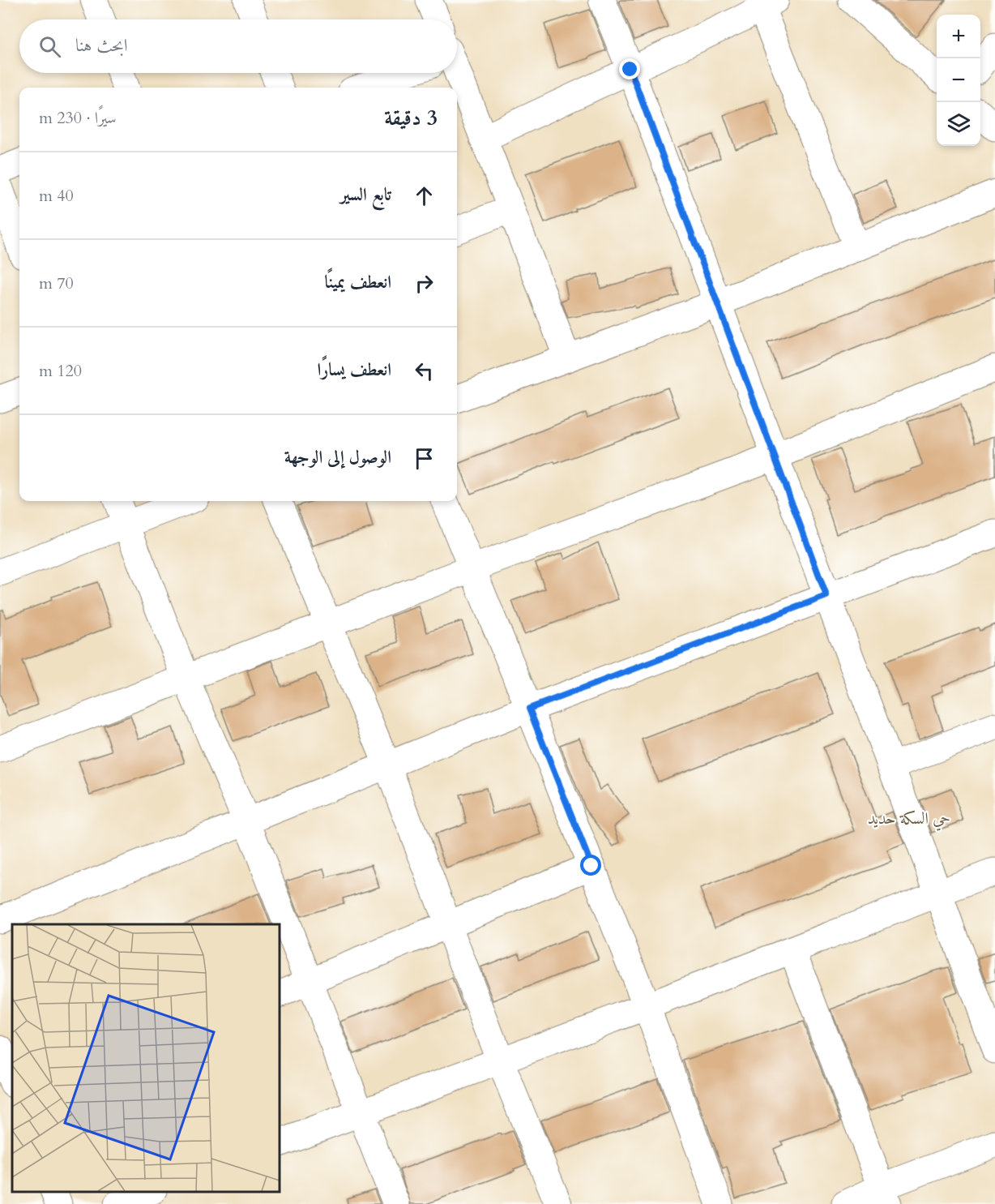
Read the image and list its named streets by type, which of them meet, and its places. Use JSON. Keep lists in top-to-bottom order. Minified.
{"districts":["حي السكة حديد"],"page":{"map_buttons":["+","−"],"search":"ابحث هنا","heading":["3 دقيقة","سيرًا · 230 m"],"list":[["تابع السير","40 m"],["انعطف يمينًا","70 m"],["انعطف يسارًا","120 m"],"الوصول إلى الوجهة"]}}
